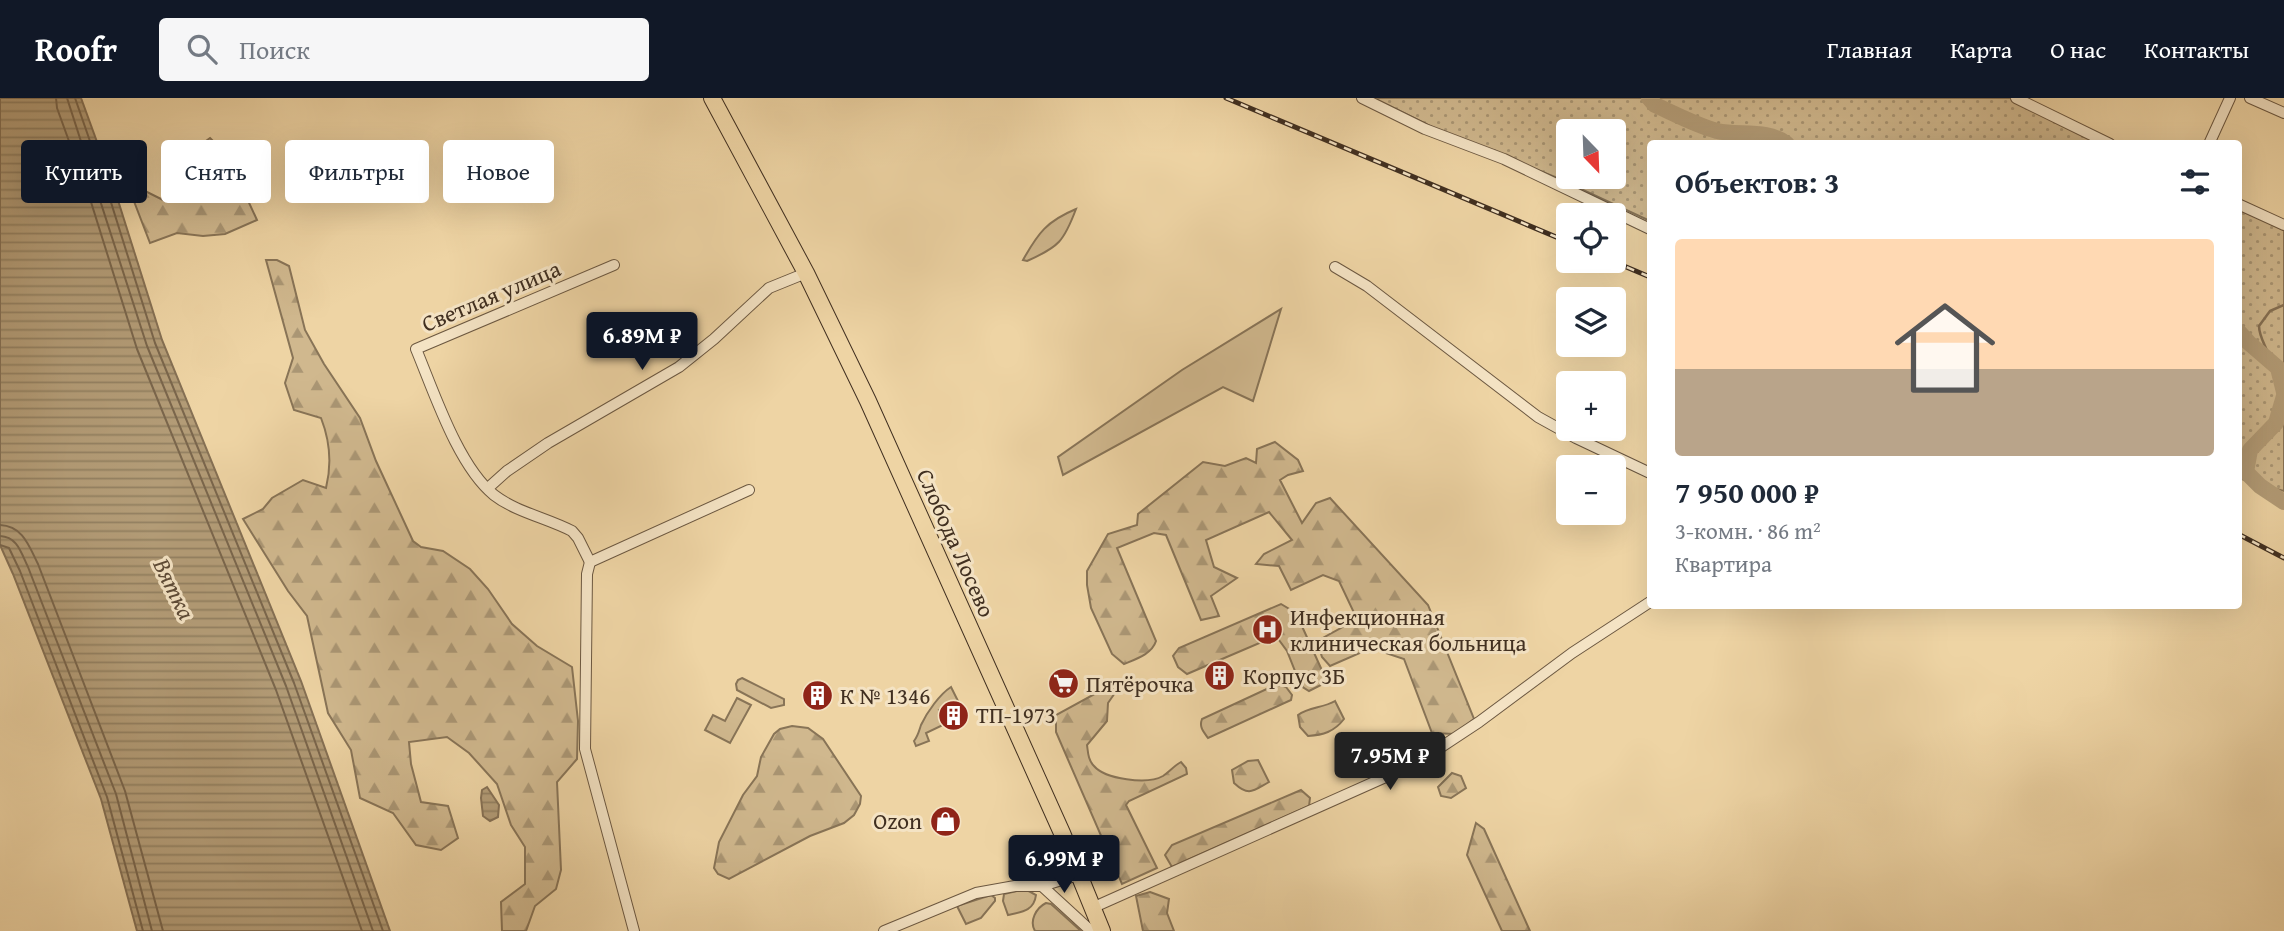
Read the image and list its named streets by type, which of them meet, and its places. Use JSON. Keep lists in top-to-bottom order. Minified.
{"streets":{"main road":["Слобода Лосево"],"street":["Светлая улица"]},"water":["Вятка"],"places":{"hospital":["Инфекционная клиническая больница"],"building":["Корпус 3Б","К № 1346","ТП-1973"],"supermarket":["Пятёрочка"],"shop":["Ozon"]},"north":"bottom right","page":{"header":"Roofr","search":"Поиск","nav":["Главная","Карта","О нас","Контакты"],"map_buttons":["+","−"],"chip":["Купить","Снять","Фильтры","Новое"],"heading":"Объектов: 3","list":[{"name":"7 950 000 ₽","note":"3-комн. · 86 m² · Квартира"}],"price":["6.89M ₽","7.95M ₽","6.99M ₽"]}}
